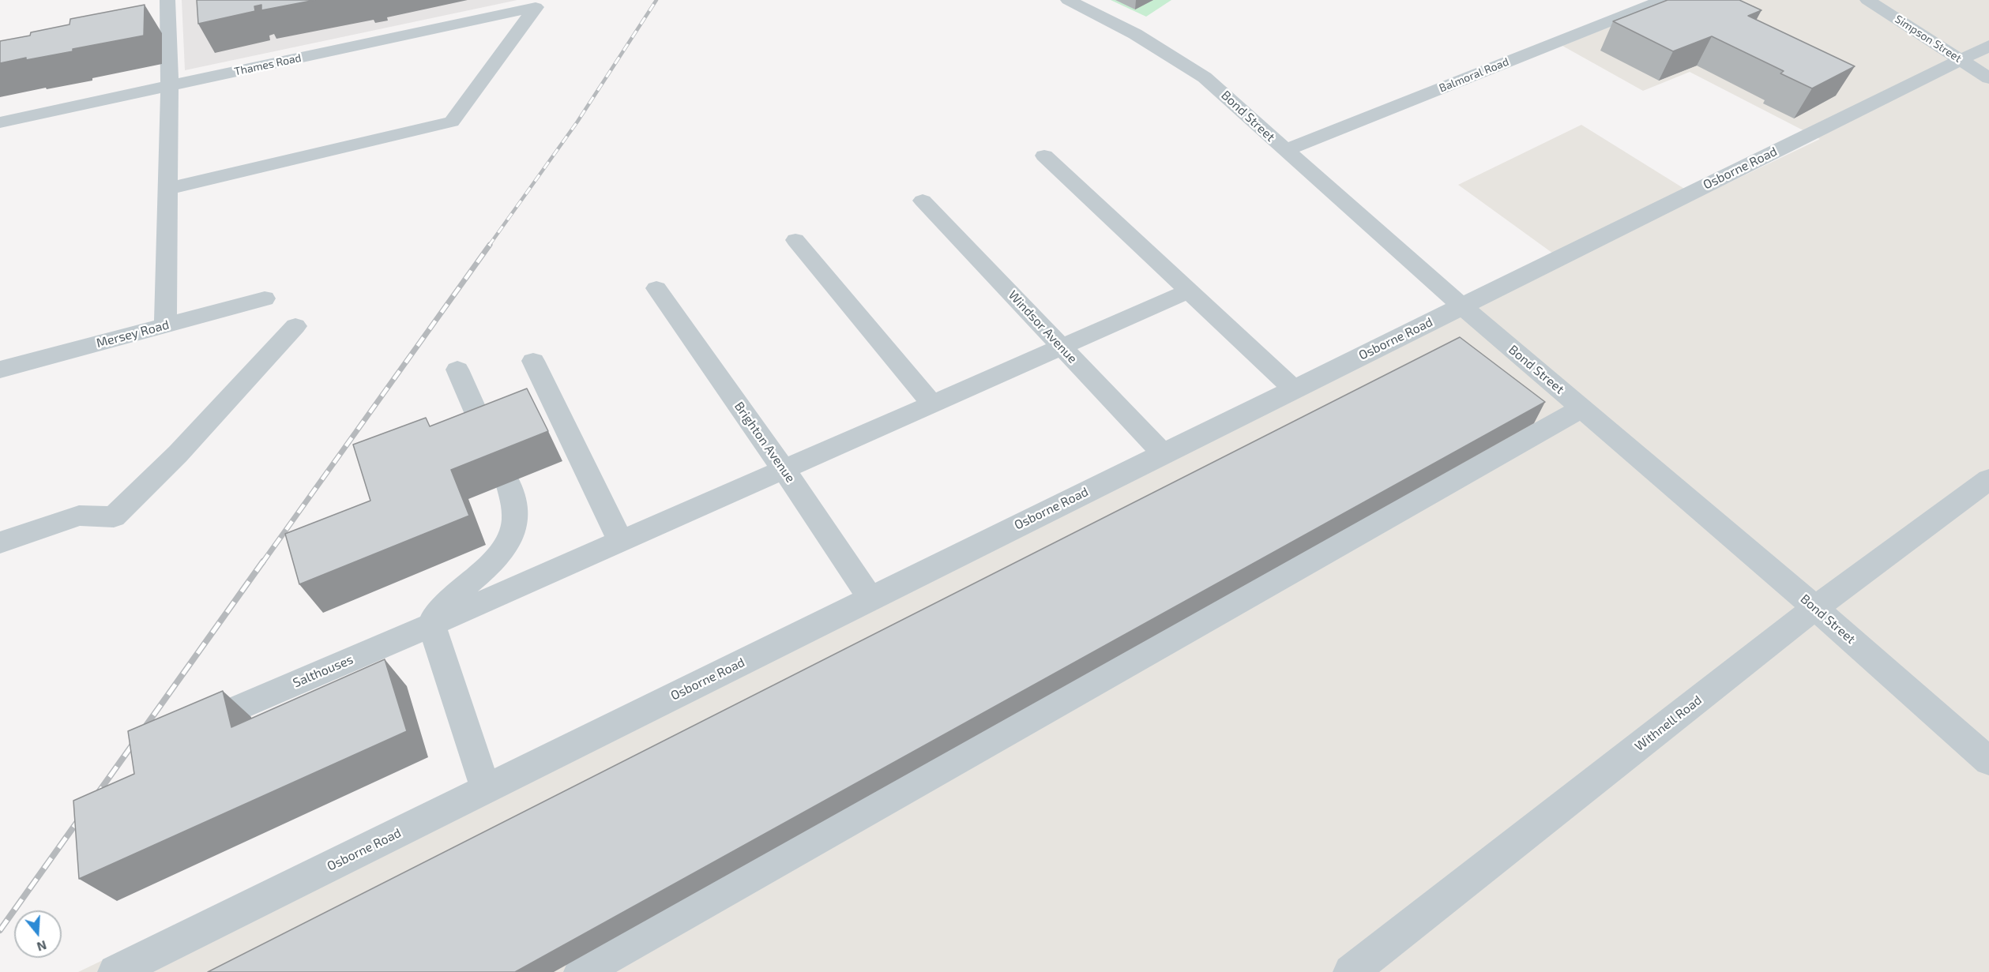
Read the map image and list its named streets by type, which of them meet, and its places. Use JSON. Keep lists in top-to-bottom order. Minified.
{"streets":{"street":["Simpson Street","Thames Road","Balmoral Road","Bond Street","Osborne Road","Windsor Avenue","Mersey Road","Brighton Avenue","Salthouses","Withnell Road"]},"crossings":[["Simpson Street","Osborne Road"],["Balmoral Road","Bond Street"],["Bond Street","Osborne Road"],["Bond Street","Withnell Road"],["Osborne Road","Windsor Avenue"],["Osborne Road","Brighton Avenue"],["Windsor Avenue","Salthouses"],["Brighton Avenue","Salthouses"]],"north":"bottom"}
